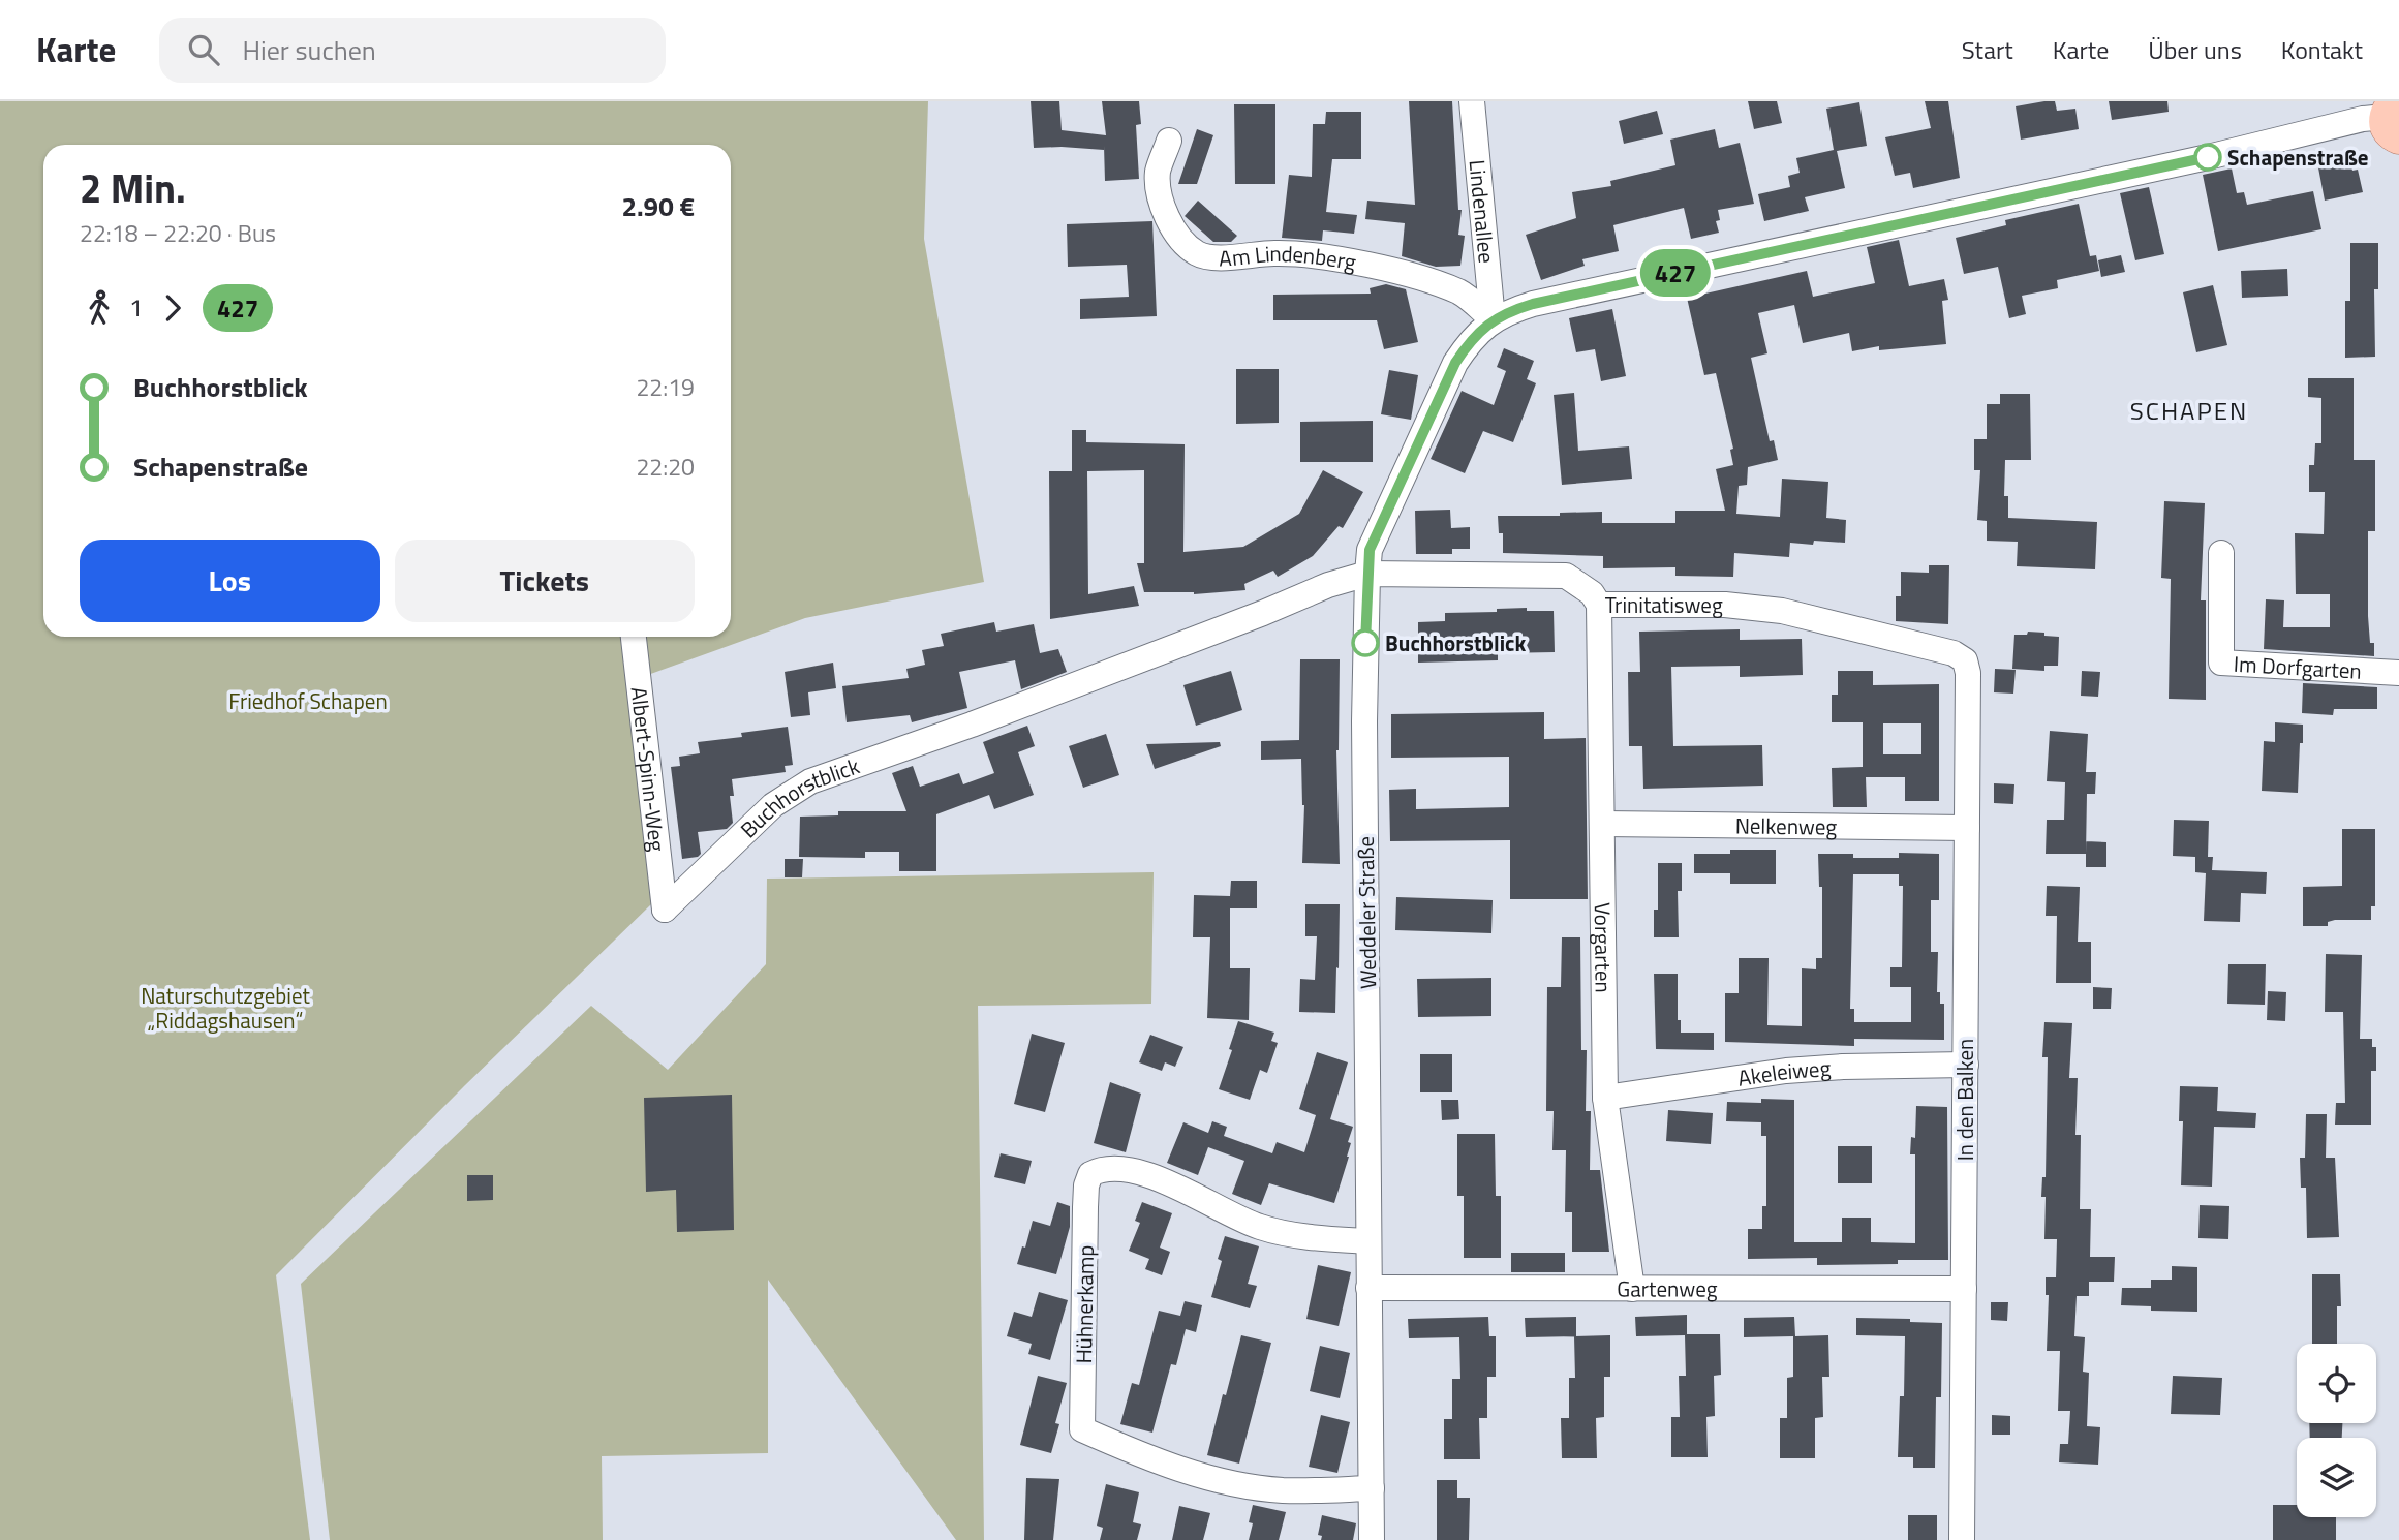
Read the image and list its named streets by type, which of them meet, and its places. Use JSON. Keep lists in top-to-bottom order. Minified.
{"streets":{"street":["Lindenallee","Am Lindenberg","Trinitatisweg","Im Dorfgarten","Albert-Spinn-Weg","Buchhorstblick","Nelkenweg","Weddeler Straße","Vorgarten","Akeleiweg","In den Balken","Gartenweg","Hühnerkamp"]},"crossings":[["Lindenallee","Am Lindenberg"],["Lindenallee","Weddeler Straße"],["Am Lindenberg","Weddeler Straße"],["Trinitatisweg","Buchhorstblick"],["Trinitatisweg","Weddeler Straße"],["Trinitatisweg","Vorgarten"],["Trinitatisweg","In den Balken"],["Albert-Spinn-Weg","Buchhorstblick"],["Buchhorstblick","Weddeler Straße"],["Nelkenweg","Vorgarten"],["Nelkenweg","In den Balken"],["Weddeler Straße","Gartenweg"],["Weddeler Straße","Hühnerkamp"],["Vorgarten","Akeleiweg"],["Vorgarten","Gartenweg"],["Akeleiweg","In den Balken"],["In den Balken","Gartenweg"]],"districts":["SCHAPEN"],"parks":["Friedhof Schapen","Naturschutzgebiet „Riddagshausen“"],"places":["Schapenstraße","Buchhorstblick"],"lines":["bus line 427"],"page":{"header":"Karte","search":"Hier suchen","nav":["Start","Karte","Über uns","Kontakt"],"on_map":"427","heading":["2 Min.","22:18 – 22:20 · Bus","2.90 €"],"legs":["1","427"],"list":[{"name":"Buchhorstblick","value":"22:19"},{"name":"Schapenstraße","value":"22:20"}],"buttons":["Los","Tickets"]}}
